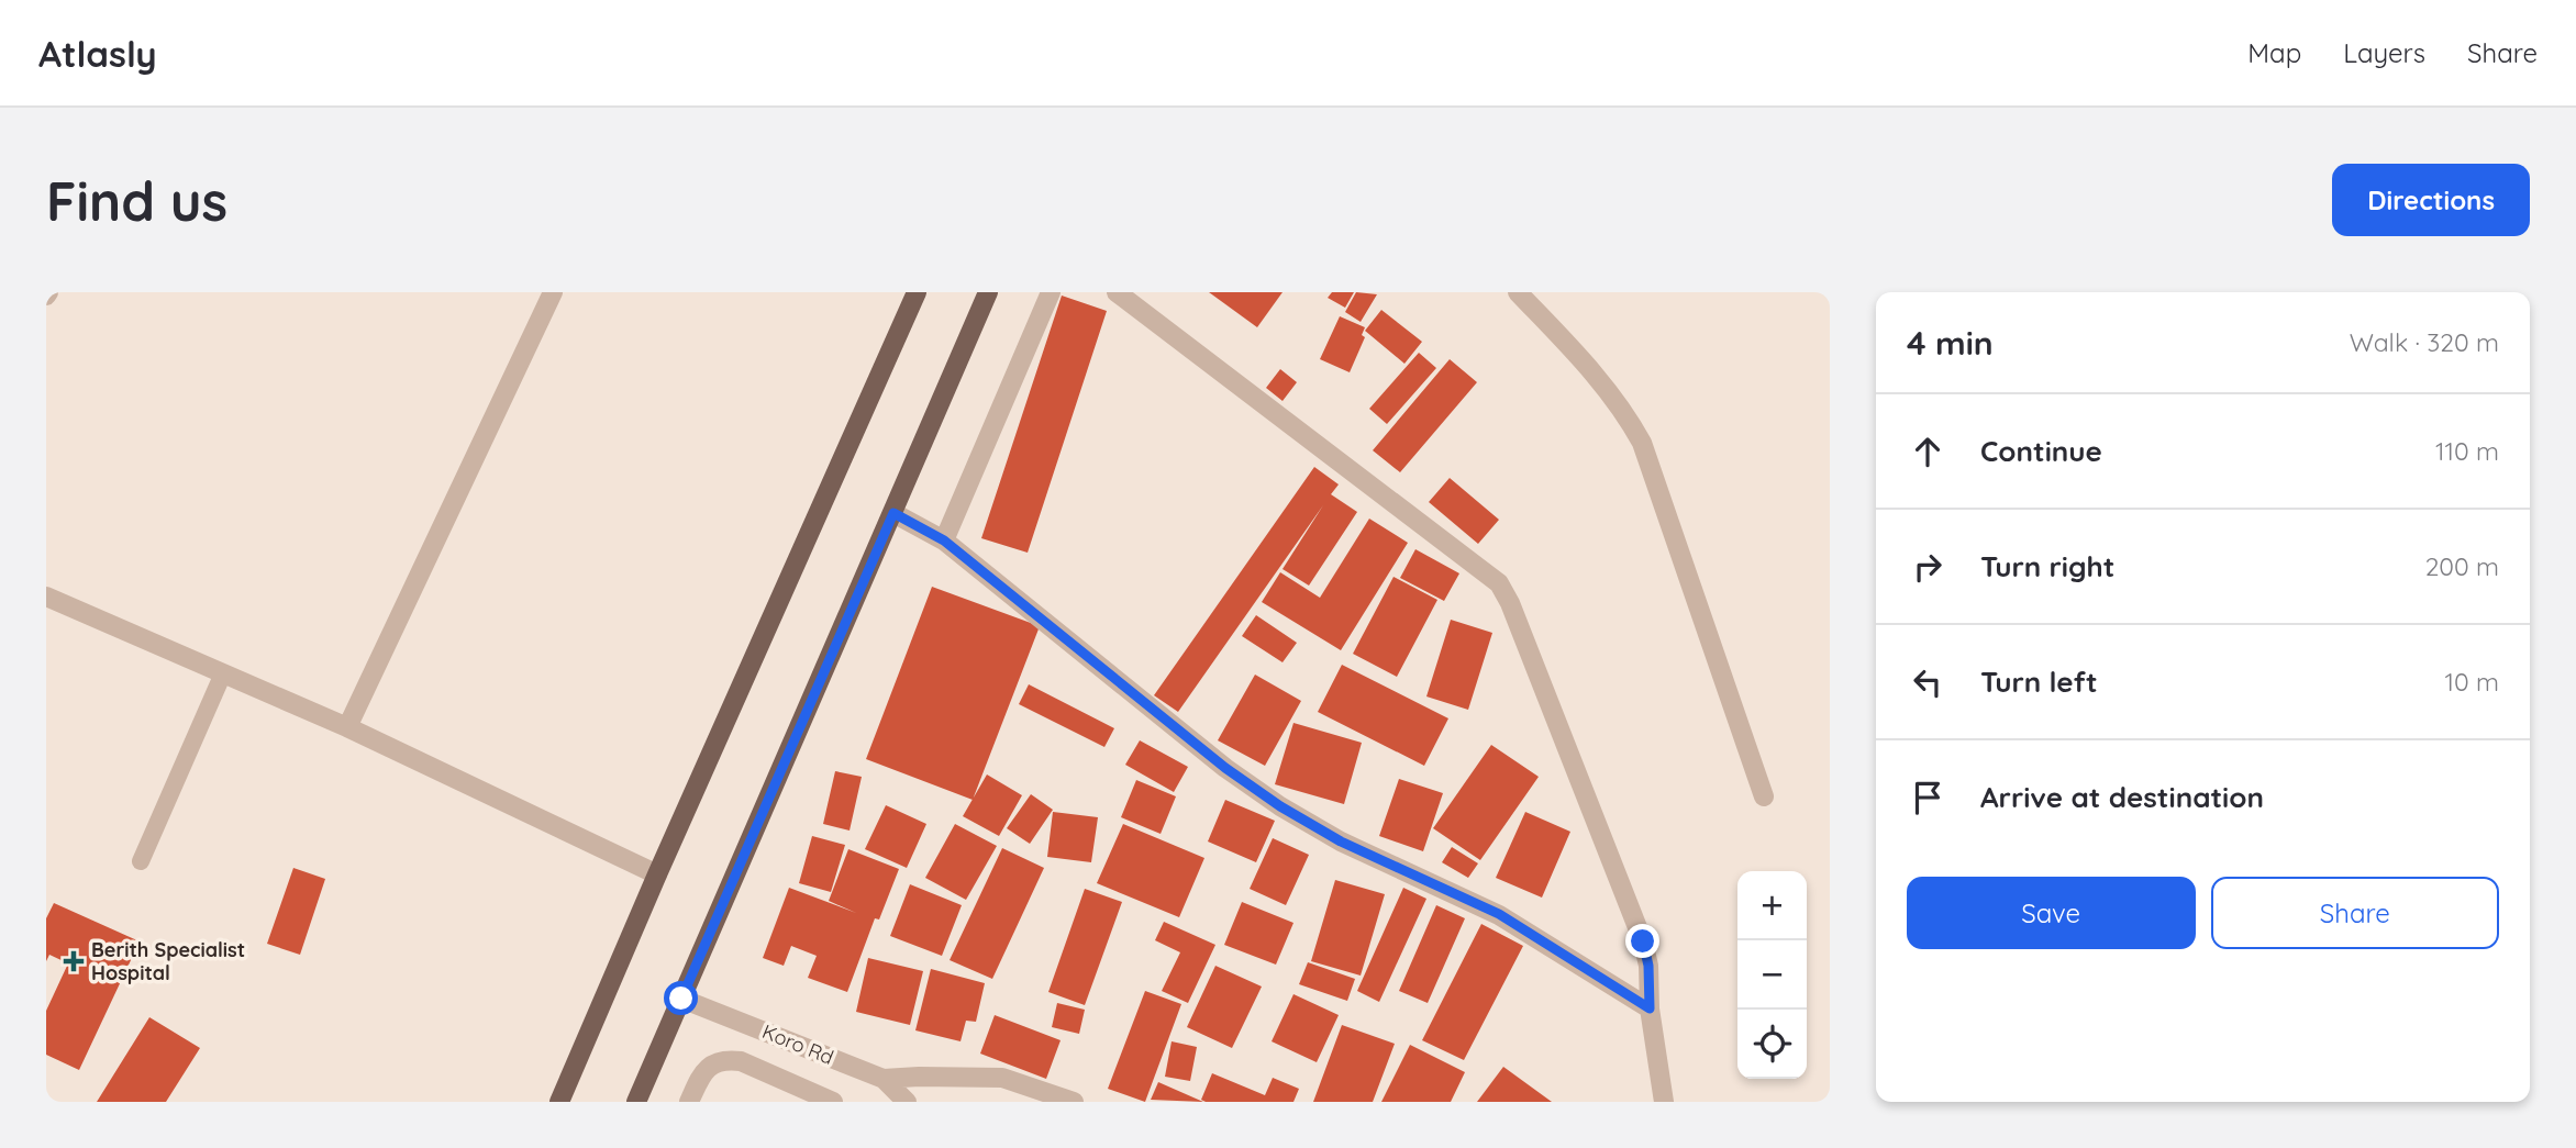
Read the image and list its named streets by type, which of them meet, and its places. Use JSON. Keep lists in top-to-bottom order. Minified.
{"streets":{"street":["Koro Rd"]},"places":{"health":["Berith Specialist Hospital"]},"page":{"header":"Atlasly","nav":["Map","Layers","Share"],"buttons":["Directions",["Save","Share"]],"title":"Find us","heading":["4 min","Walk · 320 m"],"list":[["Continue","110 m"],["Turn right","200 m"],["Turn left","10 m"],"Arrive at destination"],"map_buttons":["+","−"]}}
